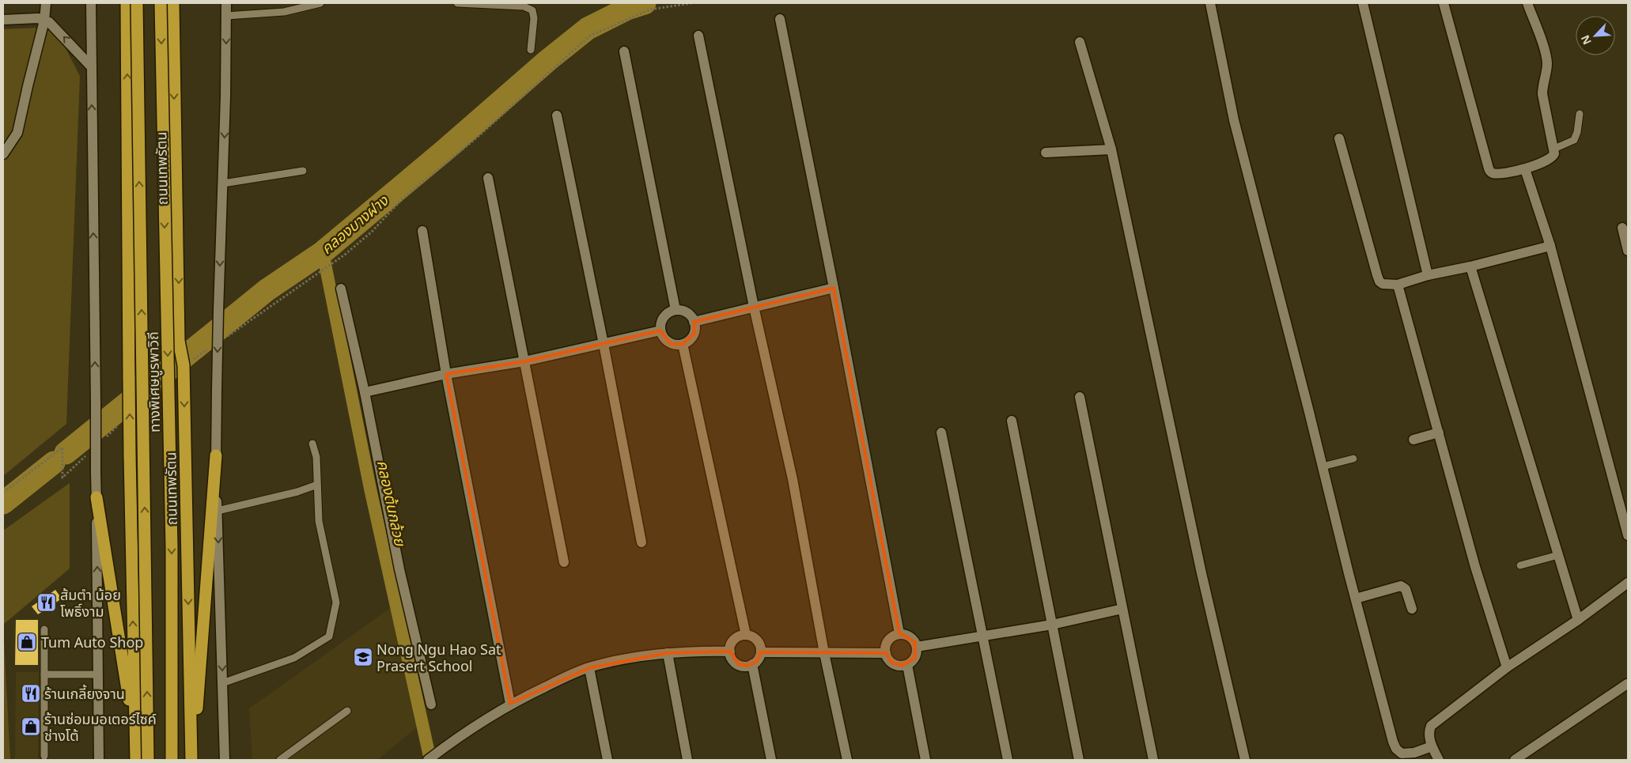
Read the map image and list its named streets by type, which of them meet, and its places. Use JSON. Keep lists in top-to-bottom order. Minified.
{"streets":{"highway":["ถนนเทพรัตน","ทางพิเศษบูรพาวิถี"]},"water":["คลองบางฝาง","คลองต้นกล้วย"],"places":{"restaurant":["ส้มตำ น้อย โพธิ์งาม","ร้านเกลี้ยงจาน"],"shop":["Tum Auto Shop","ร้านซ่อมมอเตอร์ไซค์ ช่างโต้"],"school or university":["Nong Ngu Hao Sat Prasert School"]},"north":"bottom left"}
